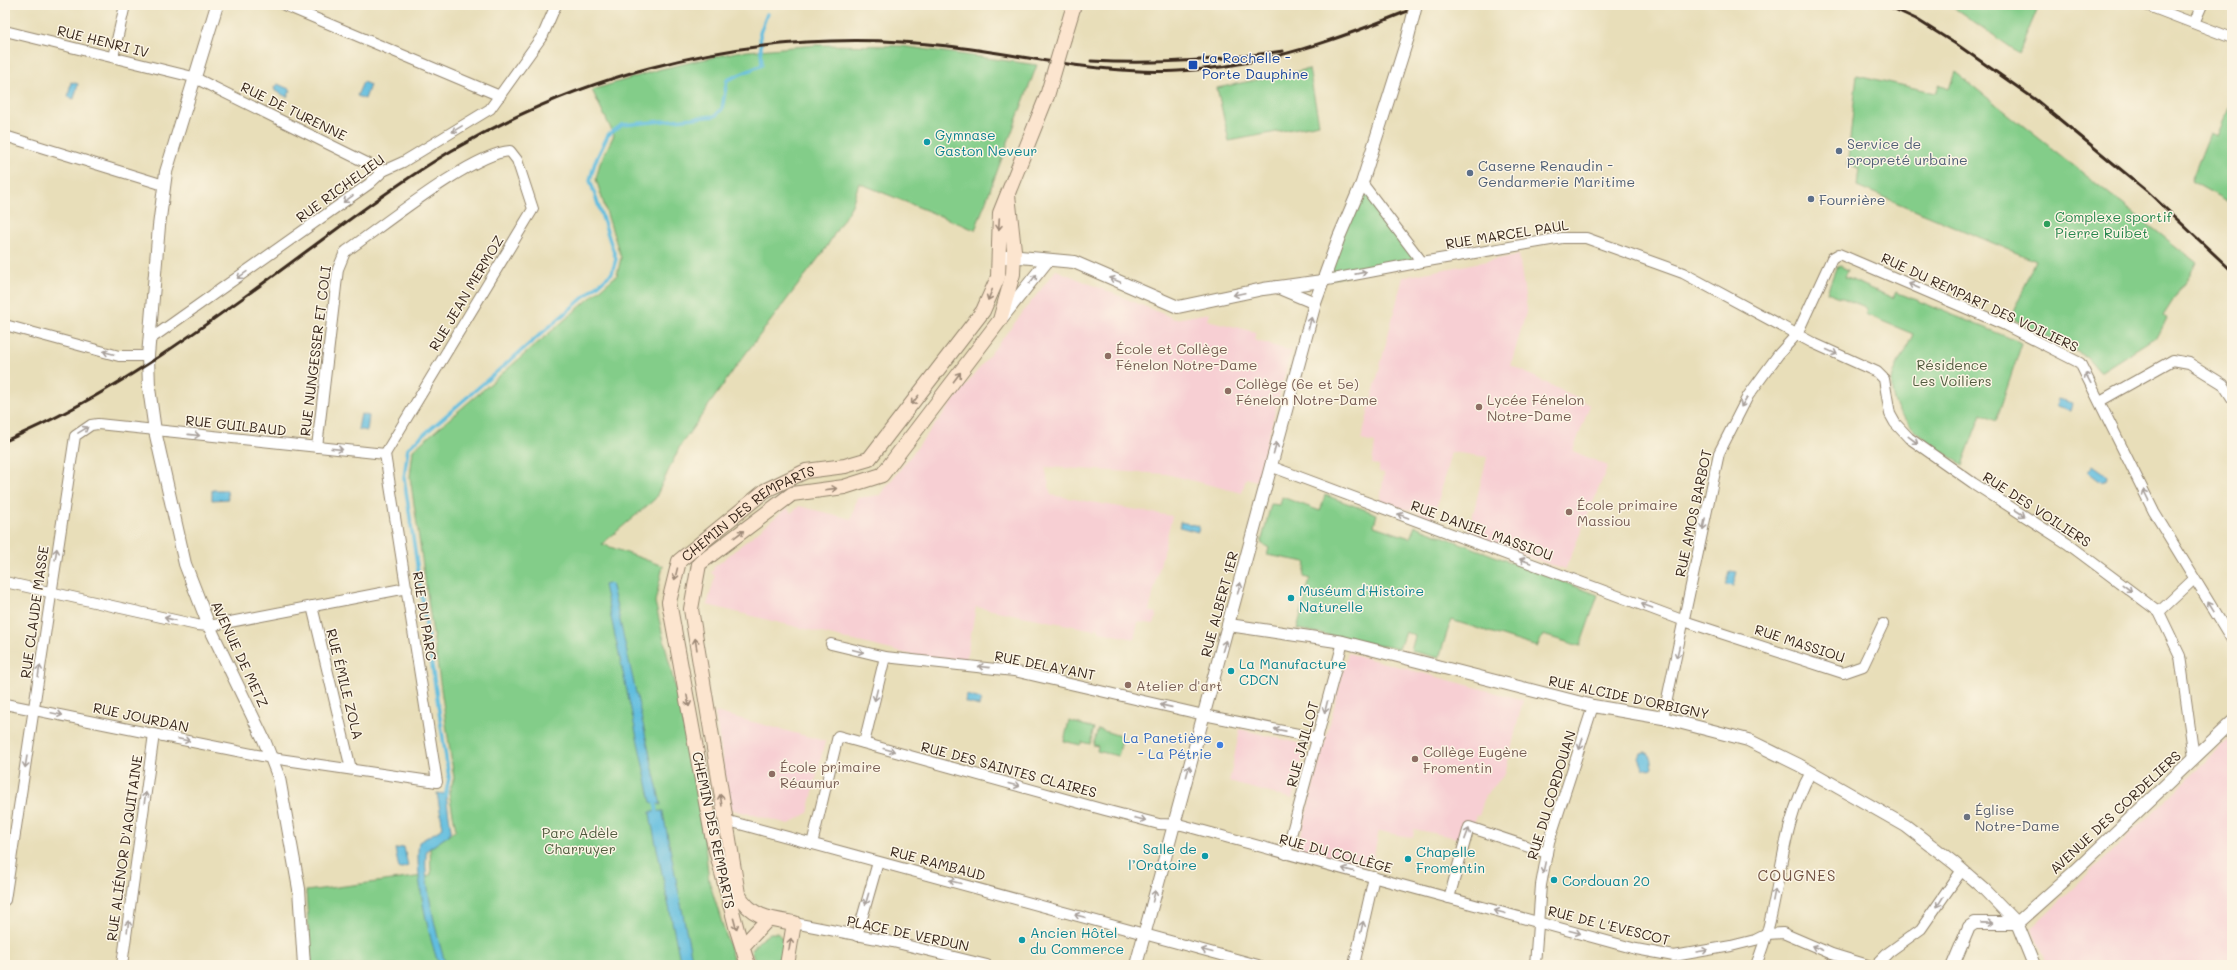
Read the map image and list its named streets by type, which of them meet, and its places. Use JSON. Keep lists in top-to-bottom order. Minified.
{"streets":{"main road":["CHEMIN DES REMPARTS"],"street":["RUE HENRI IV","RUE DE TURENNE","RUE RICHELIEU","RUE MARCEL PAUL","RUE JEAN MERMOZ","RUE DU REMPART DES VOILIERS","RUE NUNGESSER ET COLI","RUE GUILBAUD","RUE DES VOILIERS","RUE AMOS BARBOT","RUE DANIEL MASSIOU","RUE ALBERT 1ER","RUE CLAUDE MASSE","RUE DU PARC","RUE MASSIOU","AVENUE DE METZ","RUE DELAYANT","RUE ÉMILE ZOLA","RUE ALCIDE D'ORBIGNY","RUE JOURDAN","RUE JAILLOT","RUE DES SAINTES CLAIRES","RUE DU CORDOUAN","AVENUE DES CORDELIERS","RUE ALIÉNOR D'AQUITAINE","RUE DU COLLÈGE","RUE RAMBAUD","RUE DE L'EVESCOT","PLACE DE VERDUN"]},"crossings":[["RUE HENRI IV","RUE DE TURENNE"],["RUE HENRI IV","AVENUE DE METZ"],["RUE DE TURENNE","RUE RICHELIEU"],["RUE DE TURENNE","AVENUE DE METZ"],["RUE RICHELIEU","AVENUE DE METZ"],["RUE MARCEL PAUL","RUE DU REMPART DES VOILIERS"],["RUE MARCEL PAUL","RUE DES VOILIERS"],["RUE MARCEL PAUL","RUE AMOS BARBOT"],["RUE MARCEL PAUL","RUE ALBERT 1ER"],["RUE JEAN MERMOZ","RUE NUNGESSER ET COLI"],["RUE JEAN MERMOZ","RUE GUILBAUD"],["RUE JEAN MERMOZ","RUE DU PARC"],["RUE DU REMPART DES VOILIERS","RUE DES VOILIERS"],["RUE DU REMPART DES VOILIERS","RUE AMOS BARBOT"],["RUE NUNGESSER ET COLI","RUE GUILBAUD"],["RUE GUILBAUD","RUE CLAUDE MASSE"],["RUE GUILBAUD","RUE DU PARC"],["RUE GUILBAUD","AVENUE DE METZ"],["RUE DES VOILIERS","RUE AMOS BARBOT"],["RUE DES VOILIERS","AVENUE DES CORDELIERS"],["RUE AMOS BARBOT","RUE DANIEL MASSIOU"],["RUE AMOS BARBOT","RUE MASSIOU"],["RUE AMOS BARBOT","RUE ALCIDE D'ORBIGNY"],["CHEMIN DES REMPARTS","RUE RAMBAUD"],["CHEMIN DES REMPARTS","PLACE DE VERDUN"],["RUE DANIEL MASSIOU","RUE ALBERT 1ER"],["RUE DANIEL MASSIOU","RUE MASSIOU"],["RUE ALBERT 1ER","RUE DELAYANT"],["RUE ALBERT 1ER","RUE ALCIDE D'ORBIGNY"],["RUE ALBERT 1ER","RUE DES SAINTES CLAIRES"],["RUE ALBERT 1ER","RUE DU COLLÈGE"],["RUE ALBERT 1ER","RUE RAMBAUD"],["RUE CLAUDE MASSE","AVENUE DE METZ"],["RUE CLAUDE MASSE","RUE JOURDAN"],["RUE DU PARC","RUE JOURDAN"],["AVENUE DE METZ","RUE JOURDAN"],["RUE DELAYANT","RUE JAILLOT"],["RUE ÉMILE ZOLA","RUE JOURDAN"],["RUE ALCIDE D'ORBIGNY","RUE JAILLOT"],["RUE ALCIDE D'ORBIGNY","RUE DU CORDOUAN"],["RUE ALCIDE D'ORBIGNY","AVENUE DES CORDELIERS"],["RUE JOURDAN","RUE ALIÉNOR D'AQUITAINE"],["RUE JAILLOT","RUE DU COLLÈGE"],["RUE DES SAINTES CLAIRES","RUE DU COLLÈGE"],["RUE DES SAINTES CLAIRES","RUE RAMBAUD"],["RUE DU CORDOUAN","RUE DU COLLÈGE"],["RUE DU CORDOUAN","RUE DE L'EVESCOT"],["RUE DU COLLÈGE","RUE DE L'EVESCOT"]],"one_way":["RUE RICHELIEU","RUE GUILBAUD","RUE DES VOILIERS","RUE AMOS BARBOT","RUE DANIEL MASSIOU","RUE ALBERT 1ER","RUE JOURDAN","RUE JAILLOT","RUE DES SAINTES CLAIRES","RUE DU CORDOUAN","RUE ALIÉNOR D'AQUITAINE","RUE DU COLLÈGE","RUE RAMBAUD","RUE DE L'EVESCOT"],"districts":["COUGNES"],"parks":["Résidence Les Voiliers","Parc Adèle Charruyer"],"places":{"transit":["La Rochelle - Porte Dauphine"],"other":["Gymnase Gaston Neveur","Service de propreté urbaine","Caserne Renaudin - Gendarmerie Maritime","Fourrière","Complexe sportif Pierre Ruibet","École et Collège Fénelon Notre-Dame","Collège (6e et 5e) Fénelon Notre-Dame","Lycée Fénelon Notre-Dame","École primaire Massiou","Muséum d'Histoire Naturelle","La Manufacture CDCN","Atelier d'art","La Panetière - La Pétrie","Collège Eugène Fromentin","École primaire Réaumur","Église Notre-Dame","Salle de l’Oratoire","Chapelle Fromentin","Cordouan 20","Ancien Hôtel du Commerce"]}}
